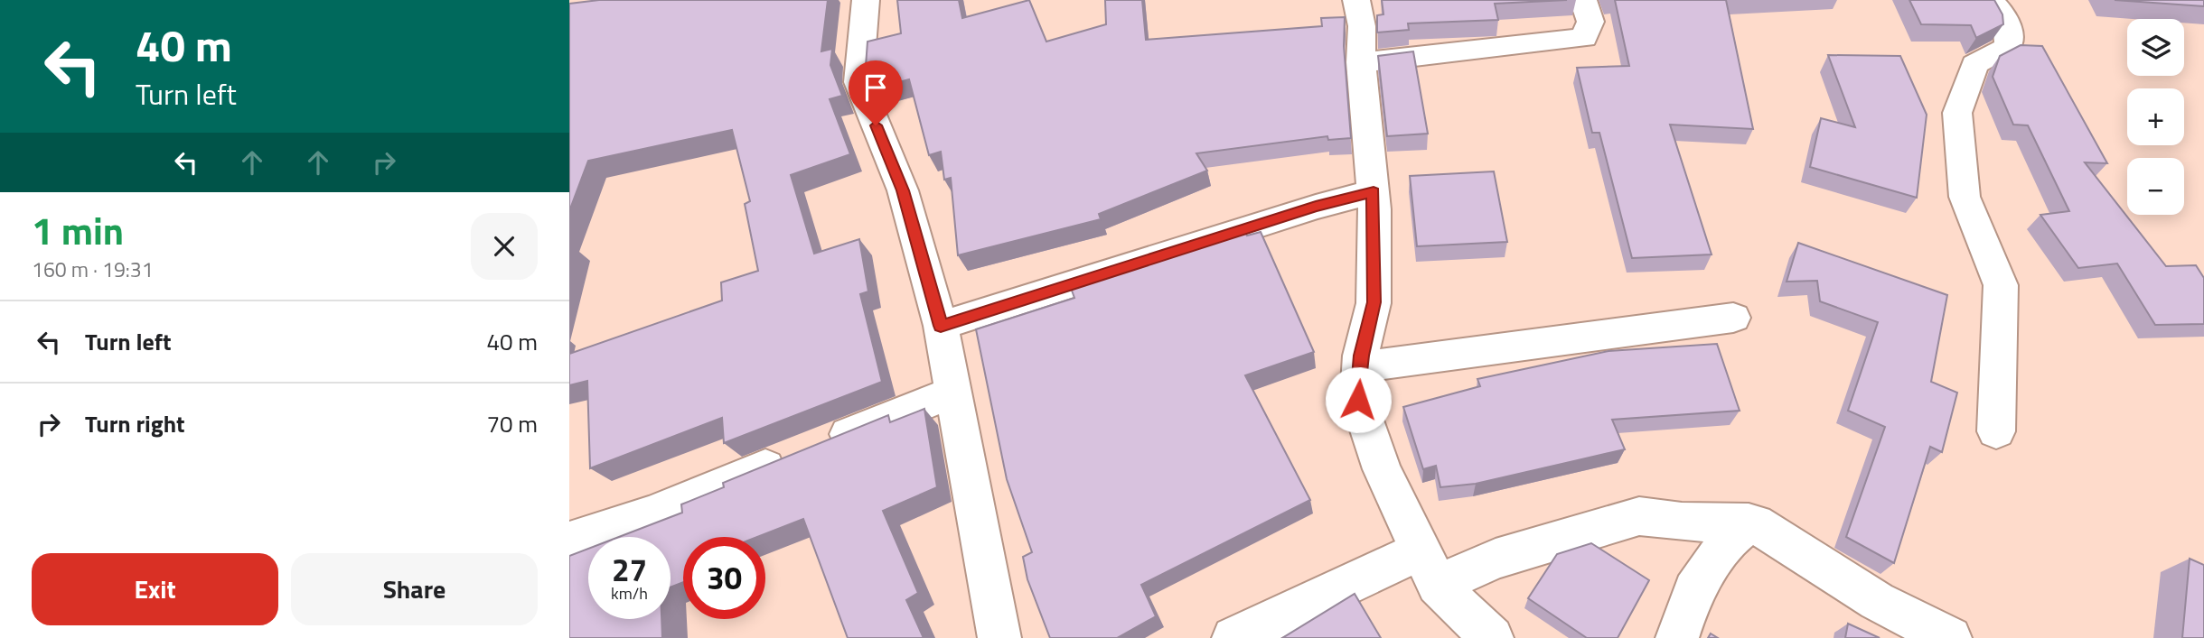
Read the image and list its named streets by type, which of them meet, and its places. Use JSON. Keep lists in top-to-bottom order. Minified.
{"page":{"turn":["40 m","Turn left"],"map_buttons":["+","−"],"heading":["1 min","160 m · 19:31"],"list":[{"name":"Turn left","value":"40 m"},{"name":"Turn right","value":"70 m"}],"speed":"27 km/h","limit":"30","buttons":["Exit","Share"]}}
